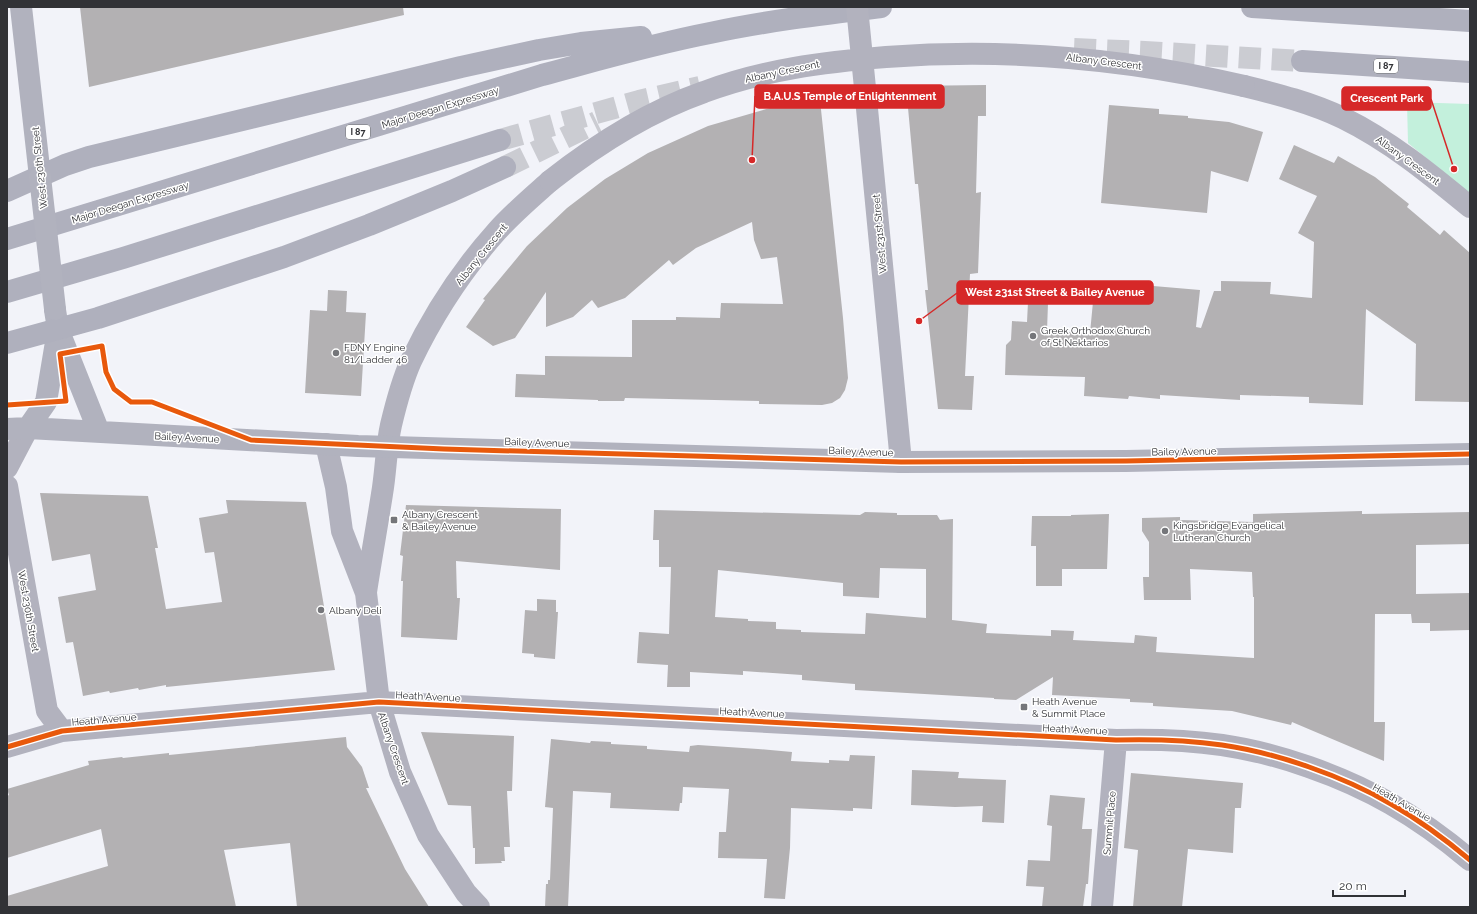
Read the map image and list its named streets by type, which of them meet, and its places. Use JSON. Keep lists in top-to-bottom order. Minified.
{"streets":{"highway":["I 87","Major Deegan Expressway"],"main road":["West 230th Street","Bailey Avenue"],"street":["Albany Crescent","West 231st Street","Heath Avenue","Summit Place"]},"crossings":[["Albany Crescent","West 231st Street"],["Albany Crescent","Bailey Avenue"],["Albany Crescent","Heath Avenue"],["West 230th Street","Bailey Avenue"],["West 230th Street","Heath Avenue"],["West 231st Street","Bailey Avenue"],["Heath Avenue","Summit Place"]],"places":{"other":["B.A.U.S Temple of Enlightenment","Crescent Park","West 231st Street & Bailey Avenue","Greek Orthodox Church of St Nektarios","FDNY Engine 81/Ladder 46","Kingsbridge Evangelical Lutheran Church","Albany Deli"],"transit":["Albany Crescent & Bailey Avenue","Heath Avenue & Summit Place"]},"scale_bar":"20 m"}
